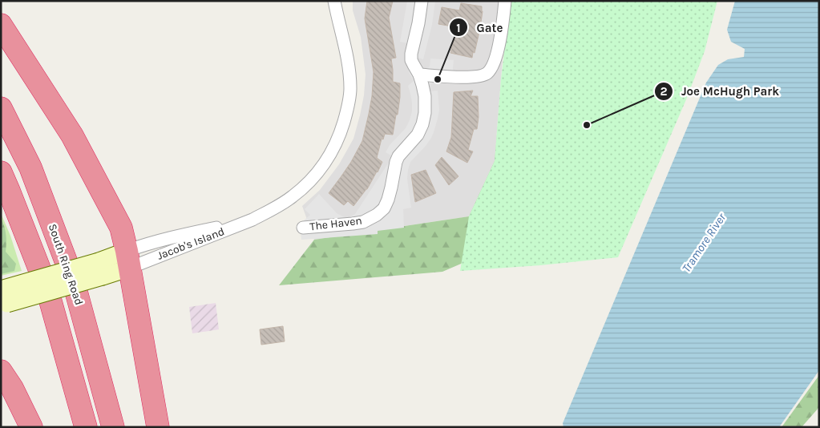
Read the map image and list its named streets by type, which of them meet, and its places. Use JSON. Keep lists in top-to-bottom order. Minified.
{"streets":{"highway":["South Ring Road"],"street":["The Haven","Jacob's Island"]},"water":["Tramore River"],"places":["Gate","Joe McHugh Park"]}
